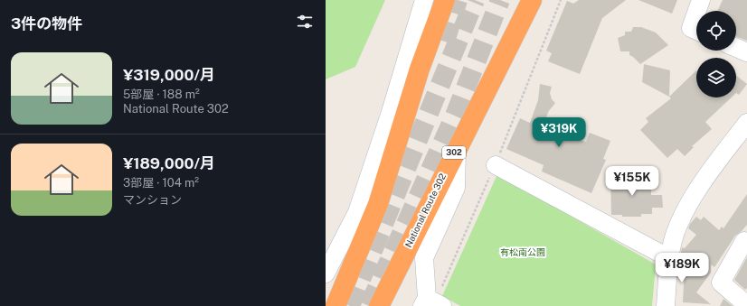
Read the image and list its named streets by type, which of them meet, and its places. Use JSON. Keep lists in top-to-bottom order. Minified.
{"streets":{"highway":["302","National Route 302"]},"parks":["有松南公園"],"page":{"heading":"3件の物件","list":[{"name":"¥319,000/月","note":"5部屋 · 188 m² · National Route 302"},{"name":"¥189,000/月","note":"3部屋 · 104 m² · マンション"}],"price":["¥319K","¥155K","¥189K"]}}
